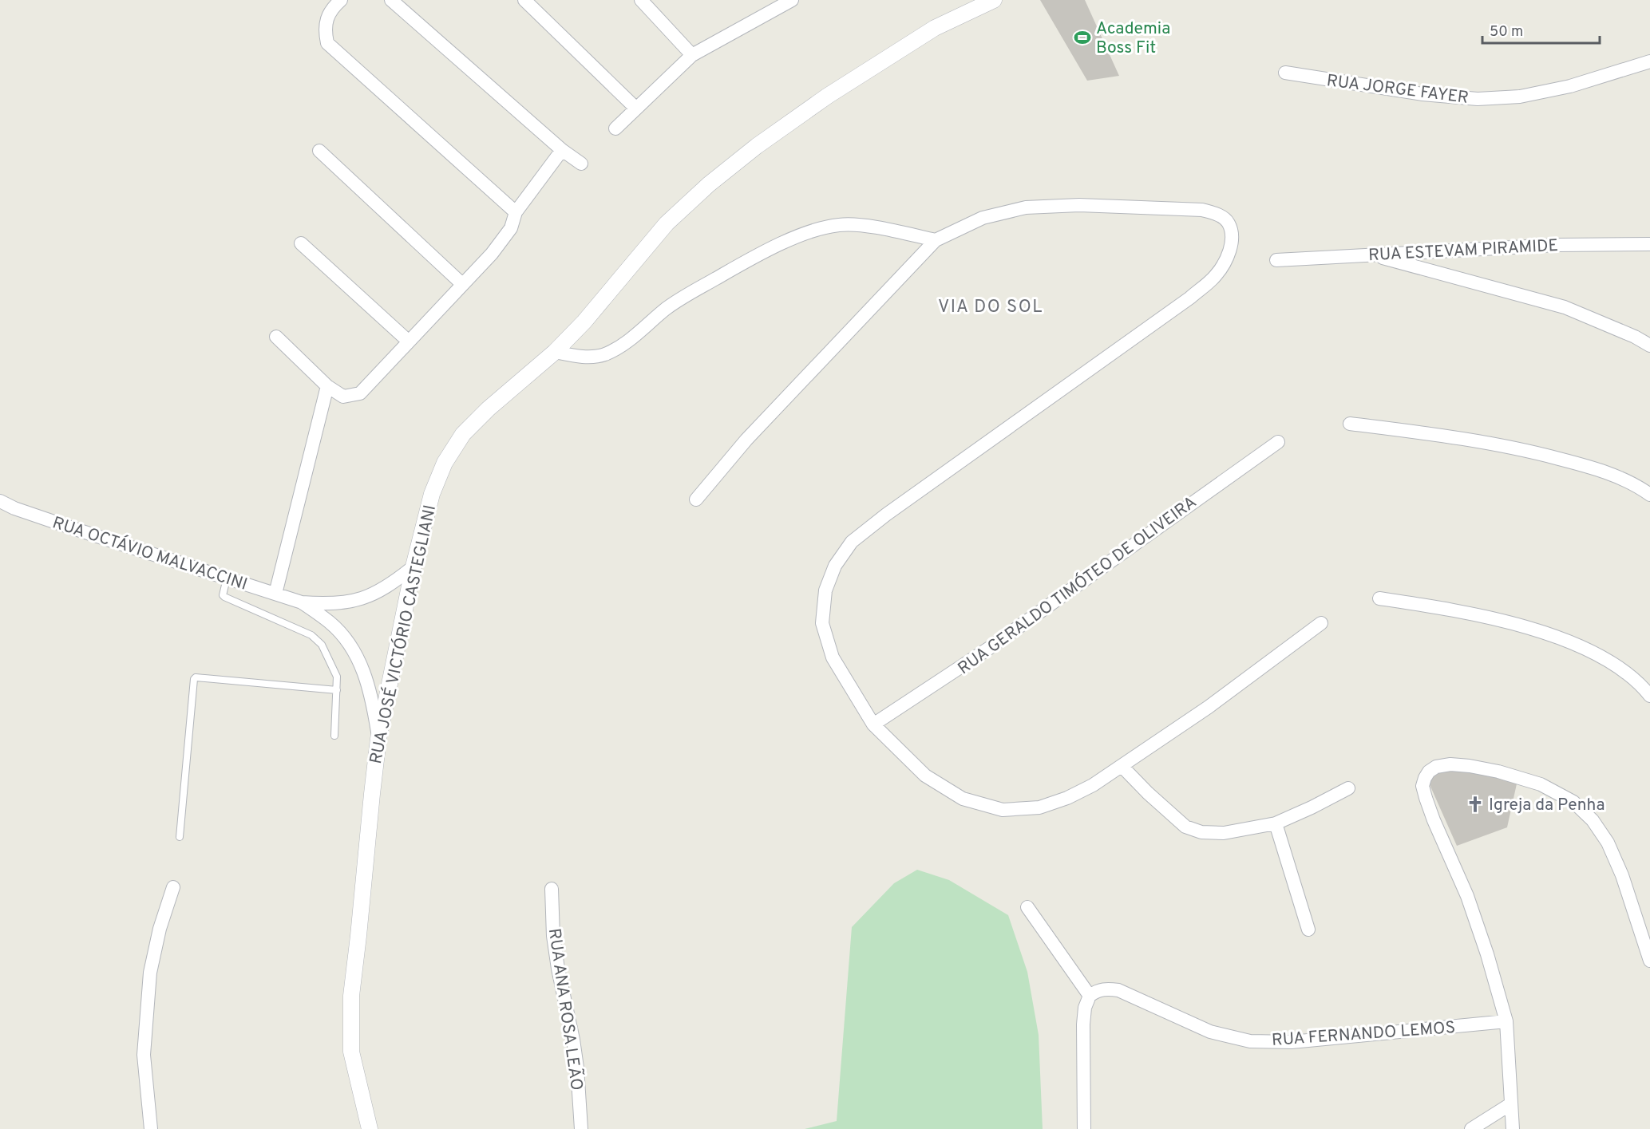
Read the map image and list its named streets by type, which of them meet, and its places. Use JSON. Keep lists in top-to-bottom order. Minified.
{"streets":{"street":["RUA JORGE FAYER","RUA ESTEVAM PIRAMIDE","RUA OCTÁVIO MALVACCINI","RUA GERALDO TIMÓTEO DE OLIVEIRA","RUA JOSÉ VICTÓRIO CASTEGLIANI","RUA ANA ROSA LEÃO","RUA FERNANDO LEMOS"]},"crossings":[["RUA OCTÁVIO MALVACCINI","RUA JOSÉ VICTÓRIO CASTEGLIANI"]],"districts":["VIA DO SOL"],"places":{"sports":["Academia Boss Fit"],"church":["Igreja da Penha"]},"scale_bar":"50 m"}
